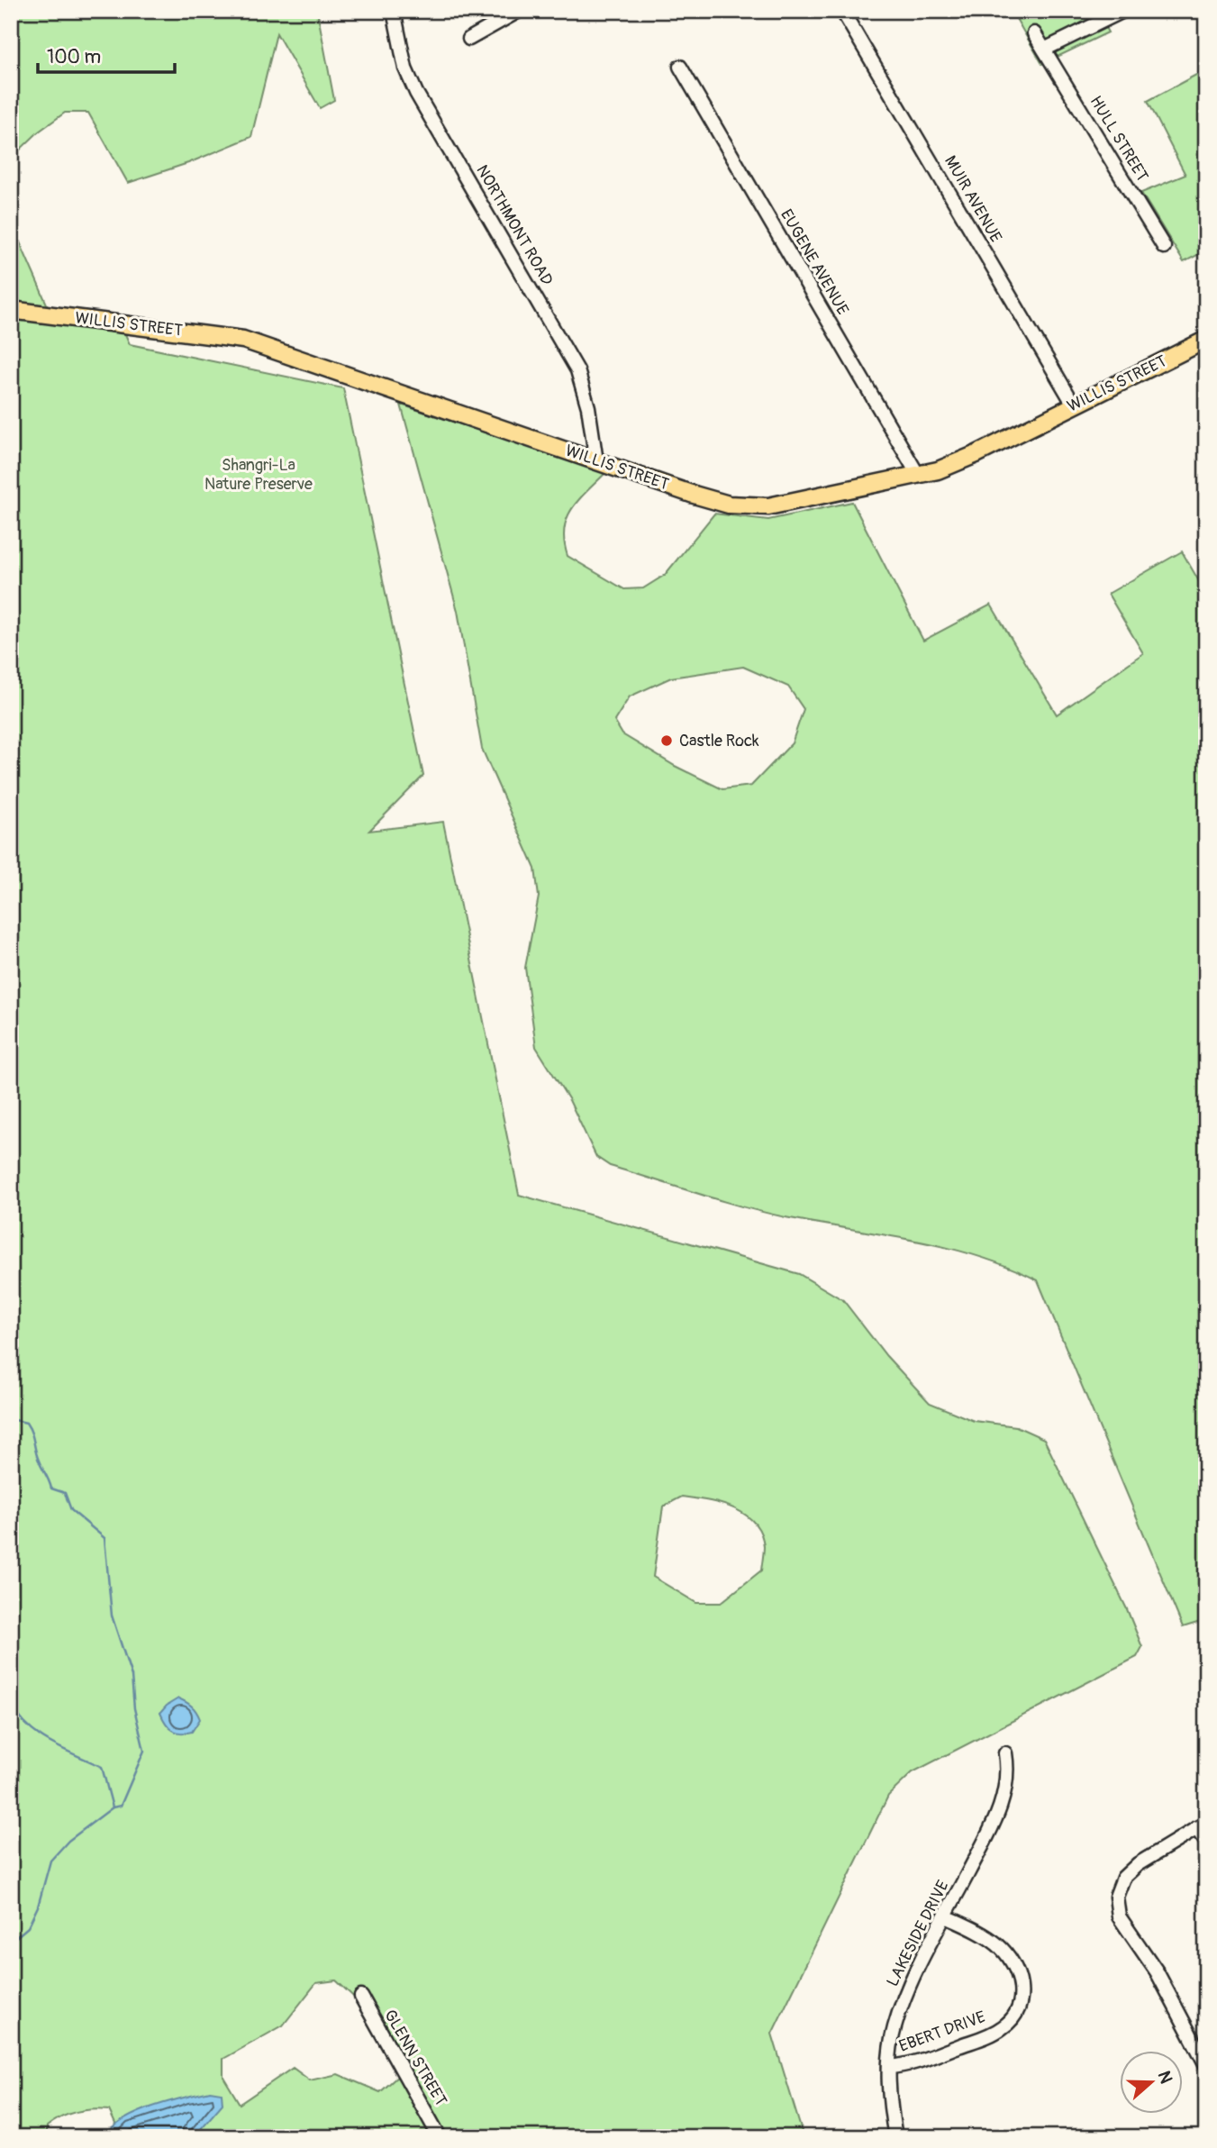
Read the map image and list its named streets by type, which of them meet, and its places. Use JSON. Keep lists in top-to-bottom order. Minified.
{"streets":{"main road":["WILLIS STREET"],"street":["HULL STREET","MUIR AVENUE","NORTHMONT ROAD","EUGENE AVENUE","LAKESIDE DRIVE","EBERT DRIVE","GLENN STREET"]},"crossings":[["MUIR AVENUE","WILLIS STREET"],["NORTHMONT ROAD","WILLIS STREET"],["EUGENE AVENUE","WILLIS STREET"],["LAKESIDE DRIVE","EBERT DRIVE"]],"parks":["Shangri-La Nature Preserve"],"places":["Castle Rock"],"scale_bar":"100 m","north":"right"}
